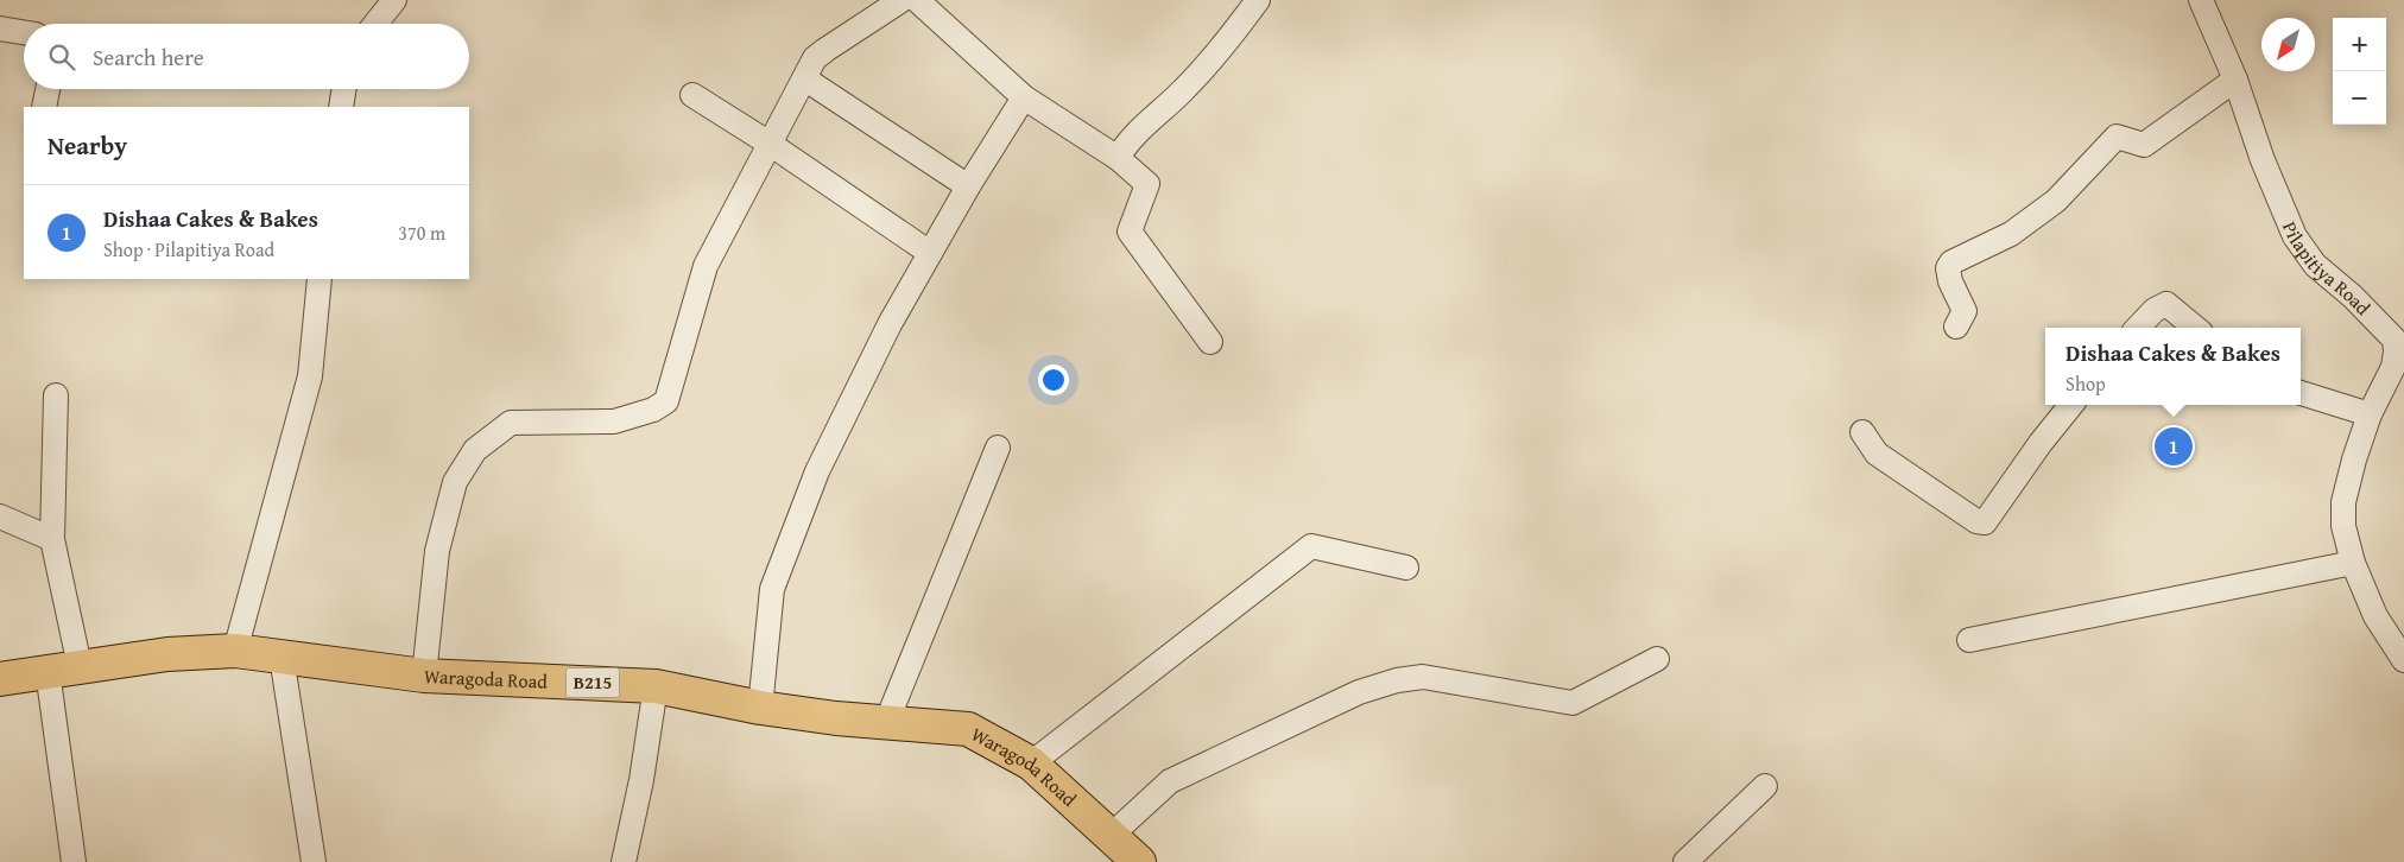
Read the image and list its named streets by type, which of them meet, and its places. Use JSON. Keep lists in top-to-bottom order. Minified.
{"streets":{"main road":["Waragoda Road","B215"],"street":["Pilapitiya Road"]},"north":"bottom left","page":{"map_buttons":["+","−"],"search":"Search here","heading":"Nearby","list":[{"mark":"1","name":"Dishaa Cakes & Bakes","note":"Shop · Pilapitiya Road","value":"370 m"}],"popup":["Dishaa Cakes & Bakes","Shop"],"pins":"1"}}
